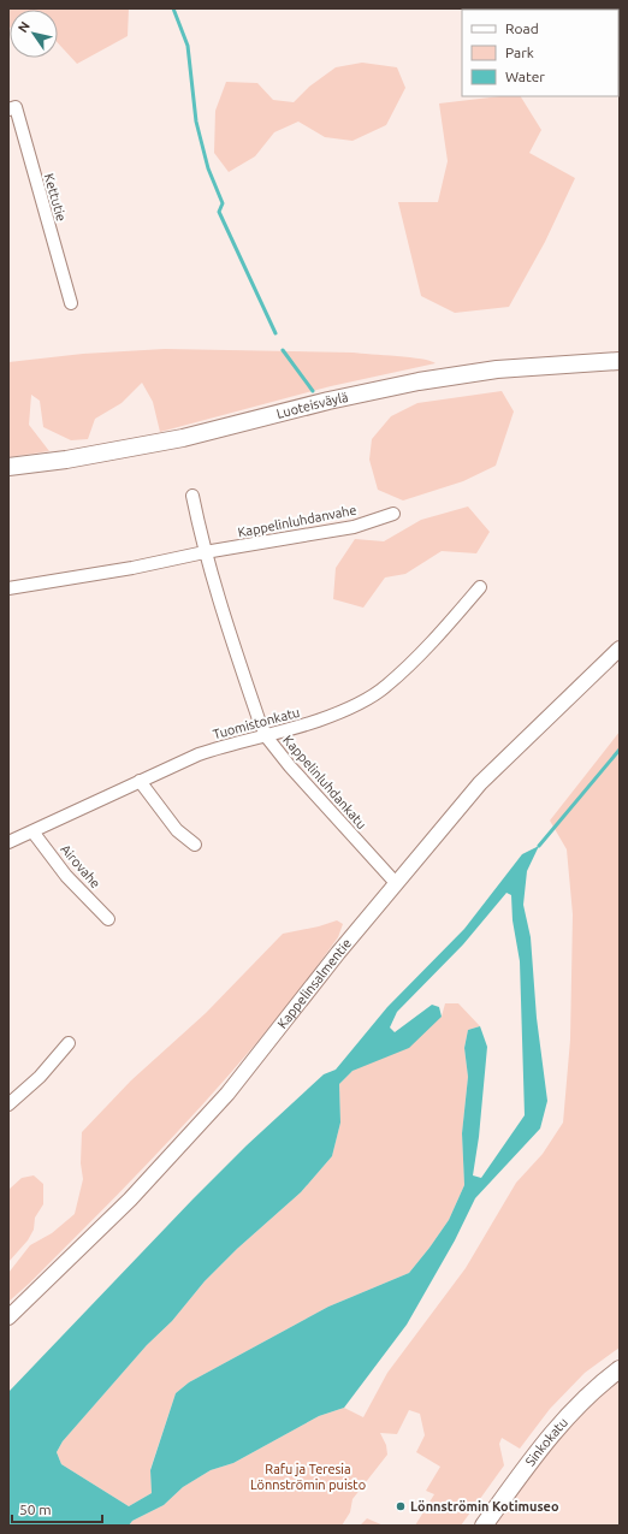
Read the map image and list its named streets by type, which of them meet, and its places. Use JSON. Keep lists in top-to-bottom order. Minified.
{"streets":{"main road":["Luoteisväylä","Sinkokatu"],"street":["Kettutie","Kappelinluhdanvahe","Tuomistonkatu","Kappelinluhdankatu","Airovahe","Kappelinsalmentie"]},"crossings":[["Kappelinluhdanvahe","Kappelinluhdankatu"],["Tuomistonkatu","Kappelinluhdankatu"],["Tuomistonkatu","Airovahe"],["Kappelinluhdankatu","Kappelinsalmentie"]],"parks":["Rafu ja Teresia Lönnströmin puisto"],"places":["Lönnströmin Kotimuseo"],"legend":["Road","Park","Water"],"scale_bar":"50 m","north":"top left"}
